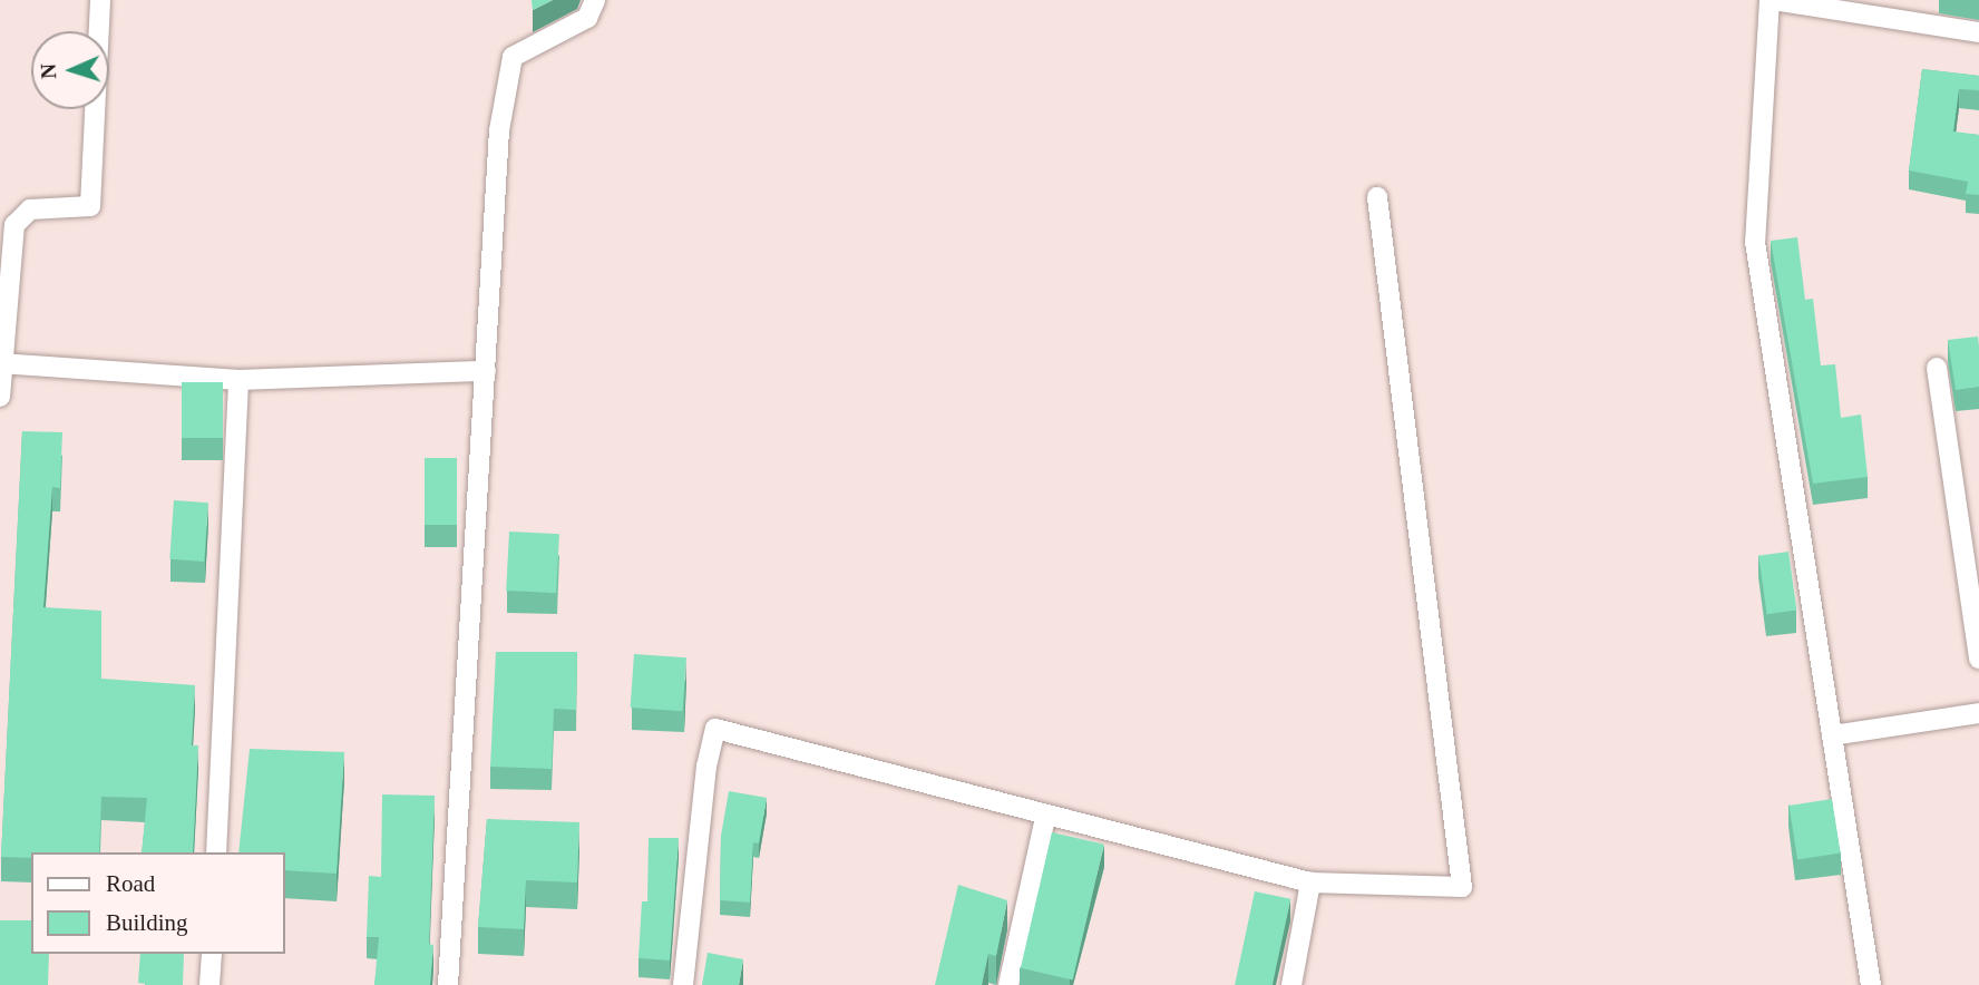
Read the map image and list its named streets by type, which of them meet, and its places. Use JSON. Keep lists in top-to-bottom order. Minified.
{"legend":["Road","Building"],"north":"left"}
